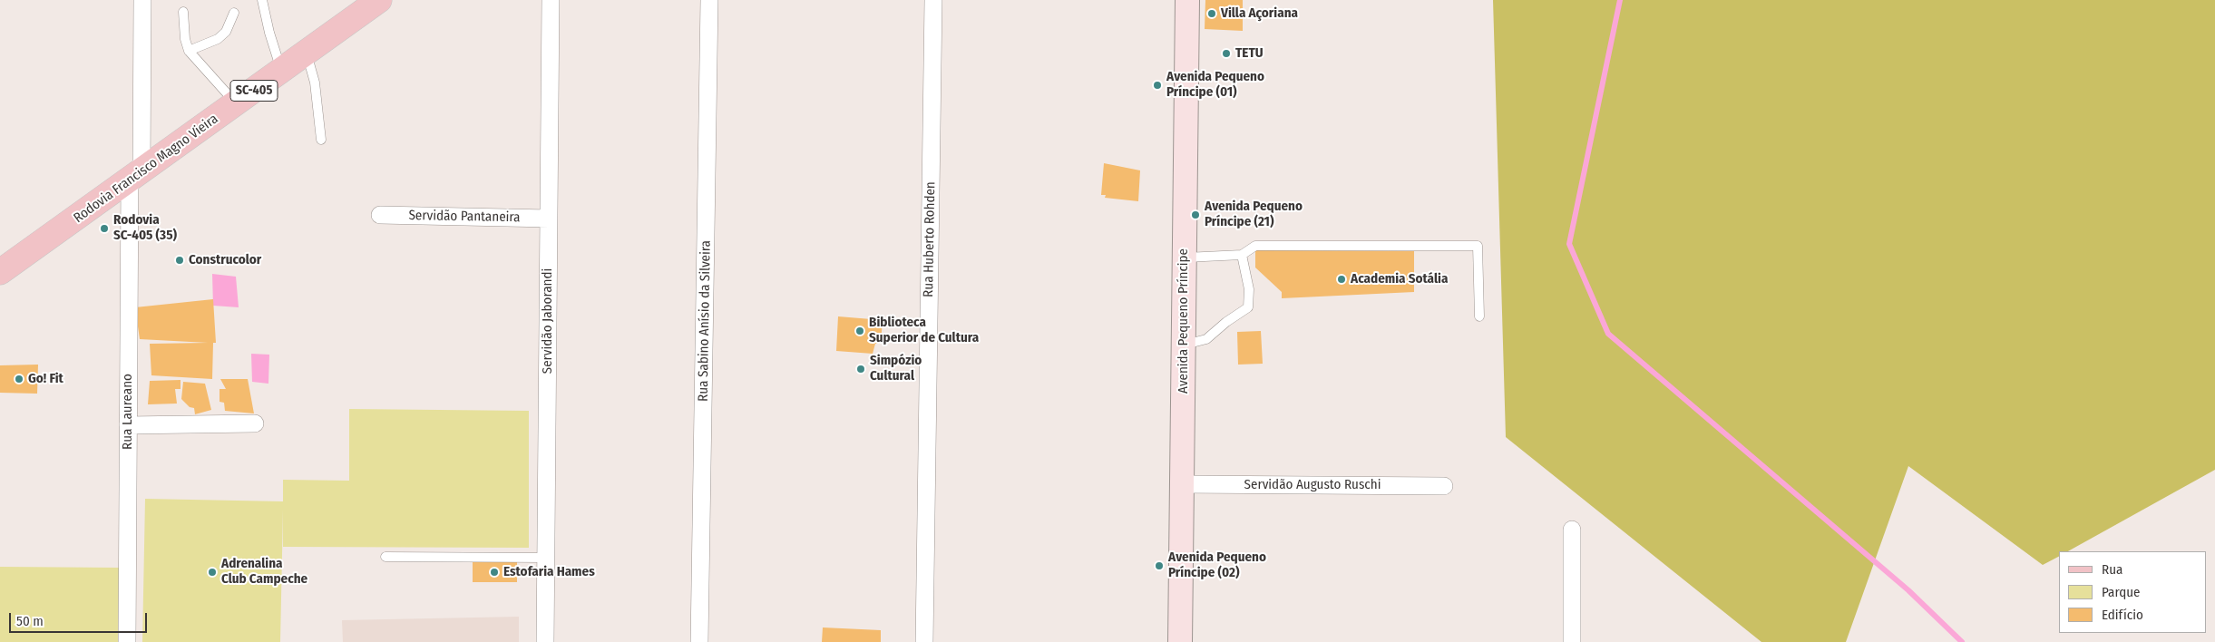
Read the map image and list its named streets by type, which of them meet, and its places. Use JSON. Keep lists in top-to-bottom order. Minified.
{"streets":{"main road":["SC-405","Rodovia Francisco Magno Vieira","Avenida Pequeno Príncipe"],"street":["Servidão Pantaneira","Rua Huberto Rohden","Servidão Jaborandi","Rua Sabino Anísio da Silveira","Rua Laureano","Servidão Augusto Ruschi"]},"crossings":[["Rodovia Francisco Magno Vieira","Rua Laureano"],["Servidão Pantaneira","Servidão Jaborandi"],["Avenida Pequeno Príncipe","Servidão Augusto Ruschi"]],"places":["Villa Açoriana","TETU","Avenida Pequeno Príncipe (01)","Avenida Pequeno Príncipe (21)","Rodovia SC-405 (35)","Construcolor","Academia Sotália","Biblioteca Superior de Cultura","Simpózio Cultural","Go! Fit","Avenida Pequeno Príncipe (02)","Adrenalina Club Campeche","Estofaria Hames"],"legend":["Rua","Parque","Edifício"],"scale_bar":"50 m"}
